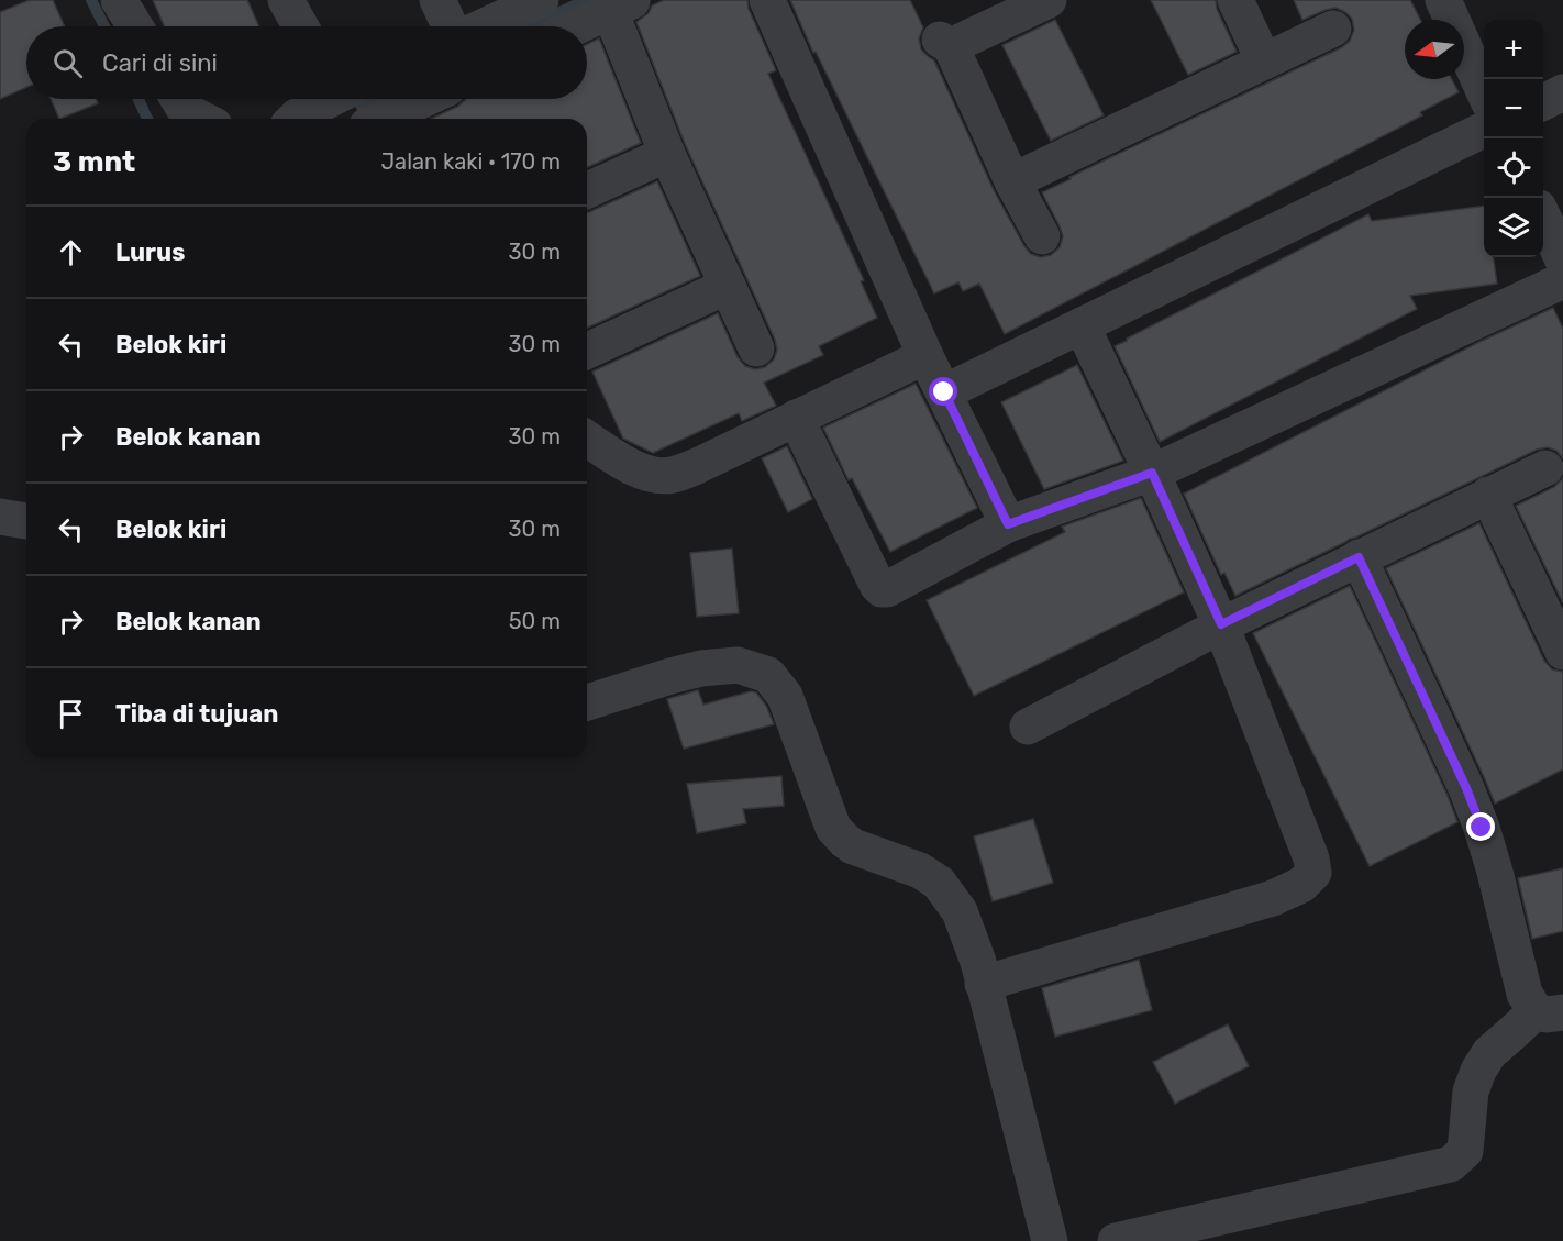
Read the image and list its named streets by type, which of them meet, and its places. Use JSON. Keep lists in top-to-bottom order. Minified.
{"north":"left","page":{"map_buttons":["+","−"],"search":"Cari di sini","heading":["3 mnt","Jalan kaki · 170 m"],"list":[["Lurus","30 m"],["Belok kiri","30 m"],["Belok kanan","30 m"],["Belok kiri","30 m"],["Belok kanan","50 m"],"Tiba di tujuan"]}}
